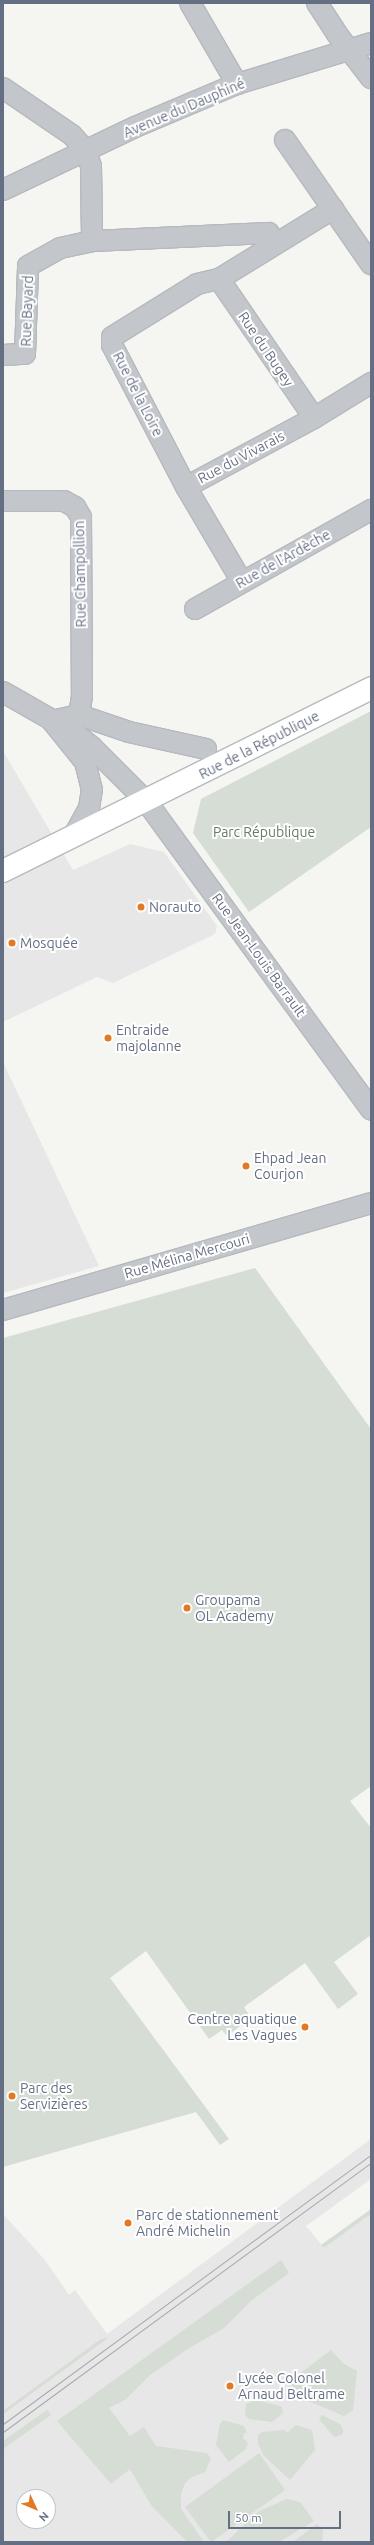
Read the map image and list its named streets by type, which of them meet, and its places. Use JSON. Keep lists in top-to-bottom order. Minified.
{"streets":{"main road":["Rue de la République"],"street":["Avenue du Dauphiné","Rue Bayard","Rue du Bugey","Rue de la Loire","Rue du Vivarais","Rue de l'Ardèche","Rue Champollion","Rue Jean-Louis Barrault","Rue Mélina Mercouri"]},"crossings":[["Rue du Bugey","Rue de la Loire"],["Rue du Bugey","Rue du Vivarais"],["Rue de la Loire","Rue du Vivarais"],["Rue du Vivarais","Rue de l'Ardèche"],["Rue de la République","Rue Jean-Louis Barrault"]],"parks":["Parc République"],"places":["Norauto","Mosquée","Entraide majolanne","Ehpad Jean Courjon","Groupama OL Academy","Centre aquatique Les Vagues","Parc des Servizières","Parc de stationnement André Michelin","Lycée Colonel Arnaud Beltrame"],"scale_bar":"50 m","north":"bottom right"}
